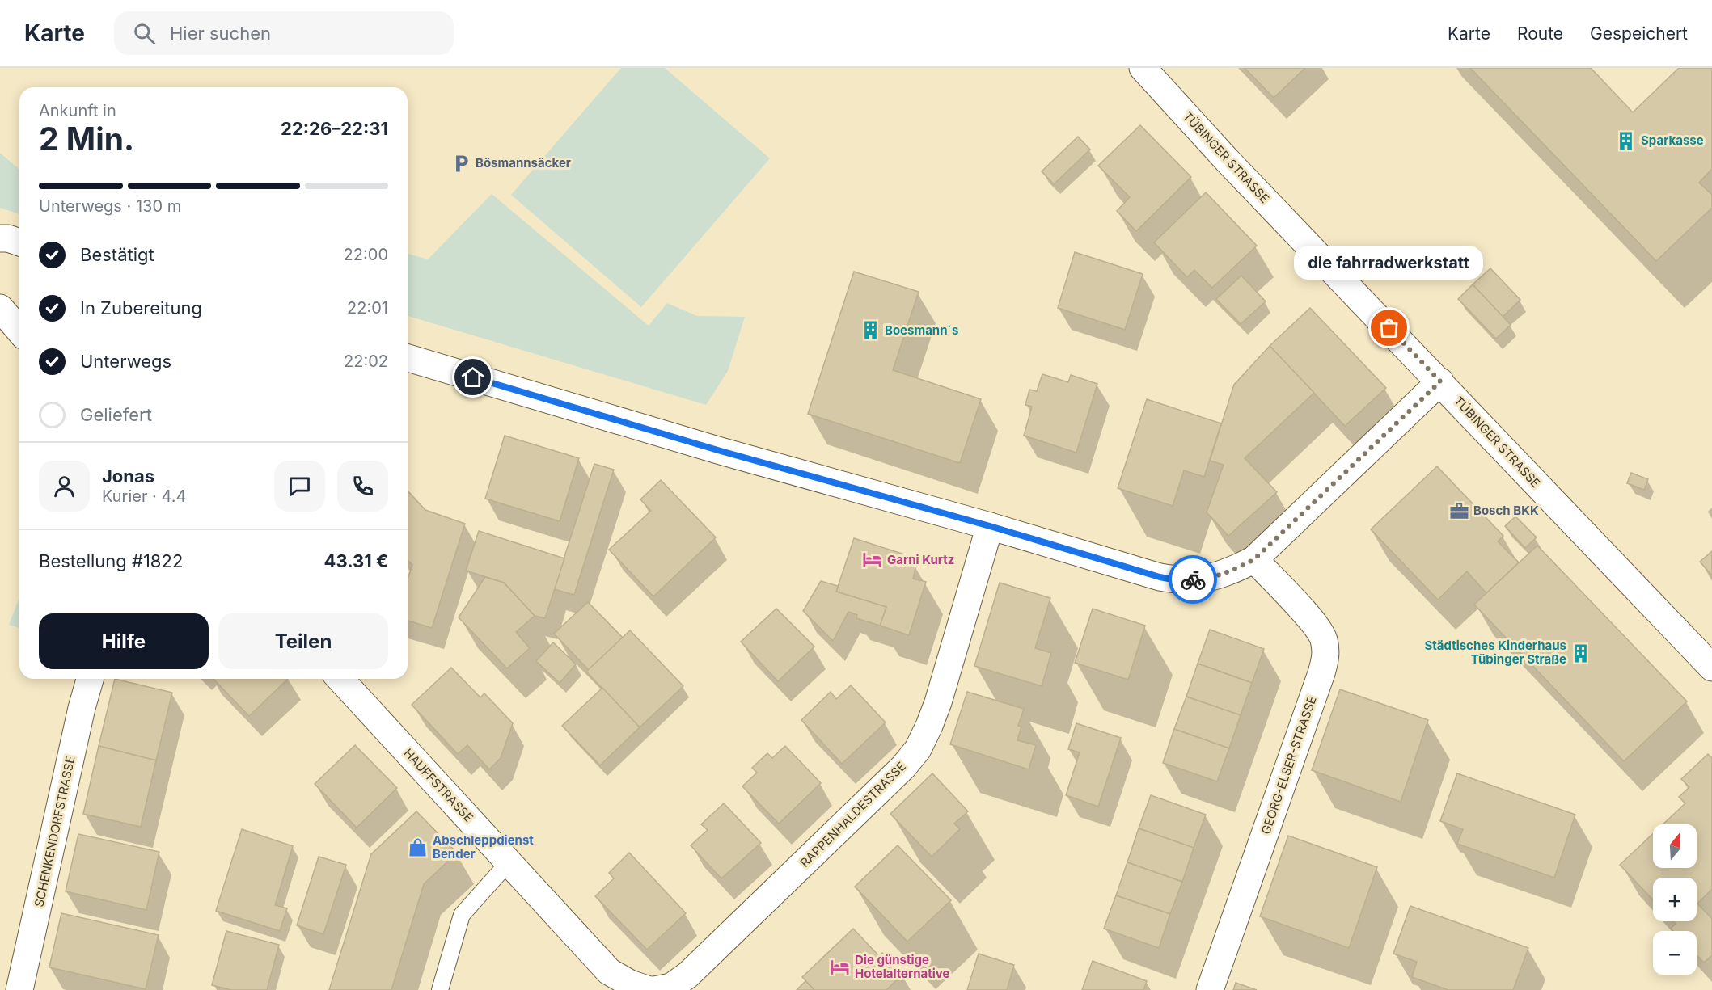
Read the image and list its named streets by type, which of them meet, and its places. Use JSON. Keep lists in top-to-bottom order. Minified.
{"streets":{"street":["TÜBINGER STRASSE","GEORG-ELSER-STRASSE","HAUFFSTRASSE","RAPPENHALDESTRASSE","SCHENKENDORFSTRASSE"]},"places":{"building":["Sparkasse","Boesmann´s","Städtisches Kinderhaus Tübinger Straße"],"parking":["Bösmannsäcker"],"other":["die fahrradwerkstatt"],"office":["Bosch BKK"],"hotel":["Garni Kurtz","Die günstige Hotelalternative"],"shop":["Abschleppdienst Bender"]},"north":"top","page":{"header":"Karte","search":"Hier suchen","nav":["Karte","Route","Gespeichert"],"heading":["2 Min.","Ankunft in","22:26–22:31"],"panel":["Jonas","Kurier · 4.4","Bestellung #1822","43.31 €"],"bar":"Unterwegs · 130 m","list":[["Bestätigt","22:00"],["In Zubereitung","22:01"],["Unterwegs","22:02"],"Geliefert"],"bubble":"die fahrradwerkstatt","buttons":["Hilfe","Teilen"],"map_buttons":["+","−"]}}
